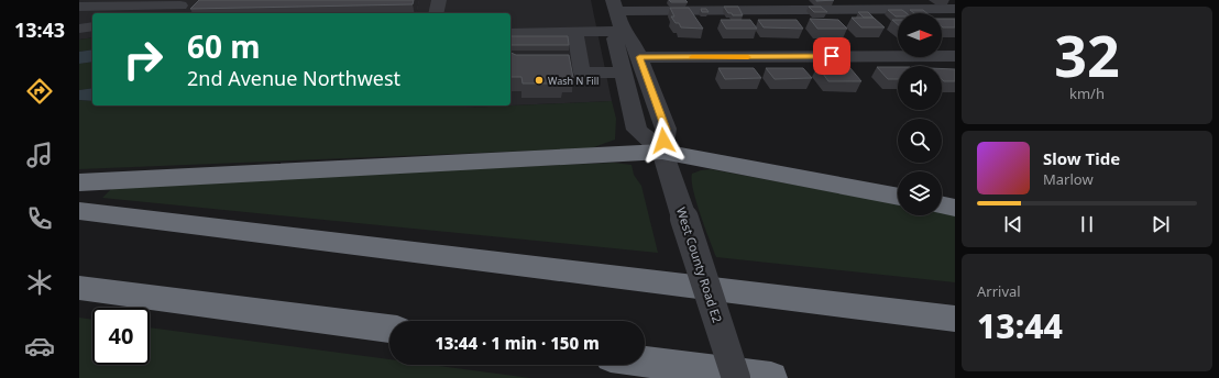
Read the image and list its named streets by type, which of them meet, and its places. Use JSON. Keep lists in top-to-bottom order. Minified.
{"streets":{"street":["West County Road E2"]},"places":["Wash N Fill"],"north":"right","page":{"tabs":"13:43","tile":[["32","km/h"],["Arrival","13:44"]],"turn":["60 m","2nd Avenue Northwest"],"song":["Slow Tide","Marlow"],"limit":"40","trip":"13:44 · 1 min · 150 m"}}
